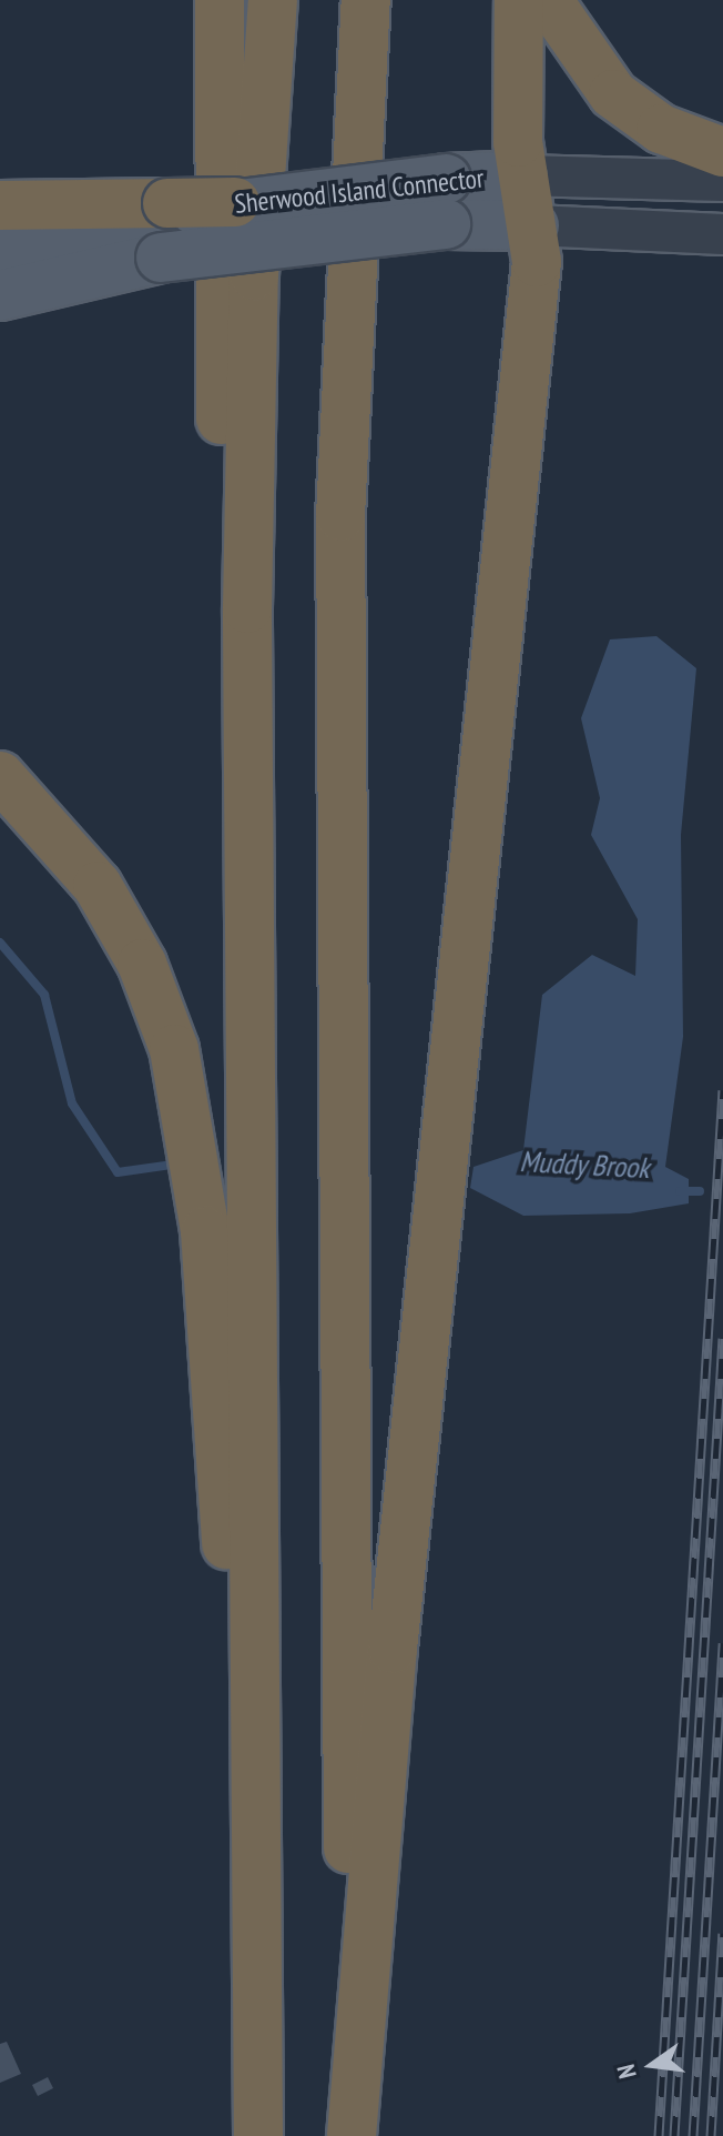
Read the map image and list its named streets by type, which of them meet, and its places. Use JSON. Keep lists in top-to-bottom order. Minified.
{"streets":{"main road":["Sherwood Island Connector"]},"water":["Muddy Brook"],"north":"left"}
